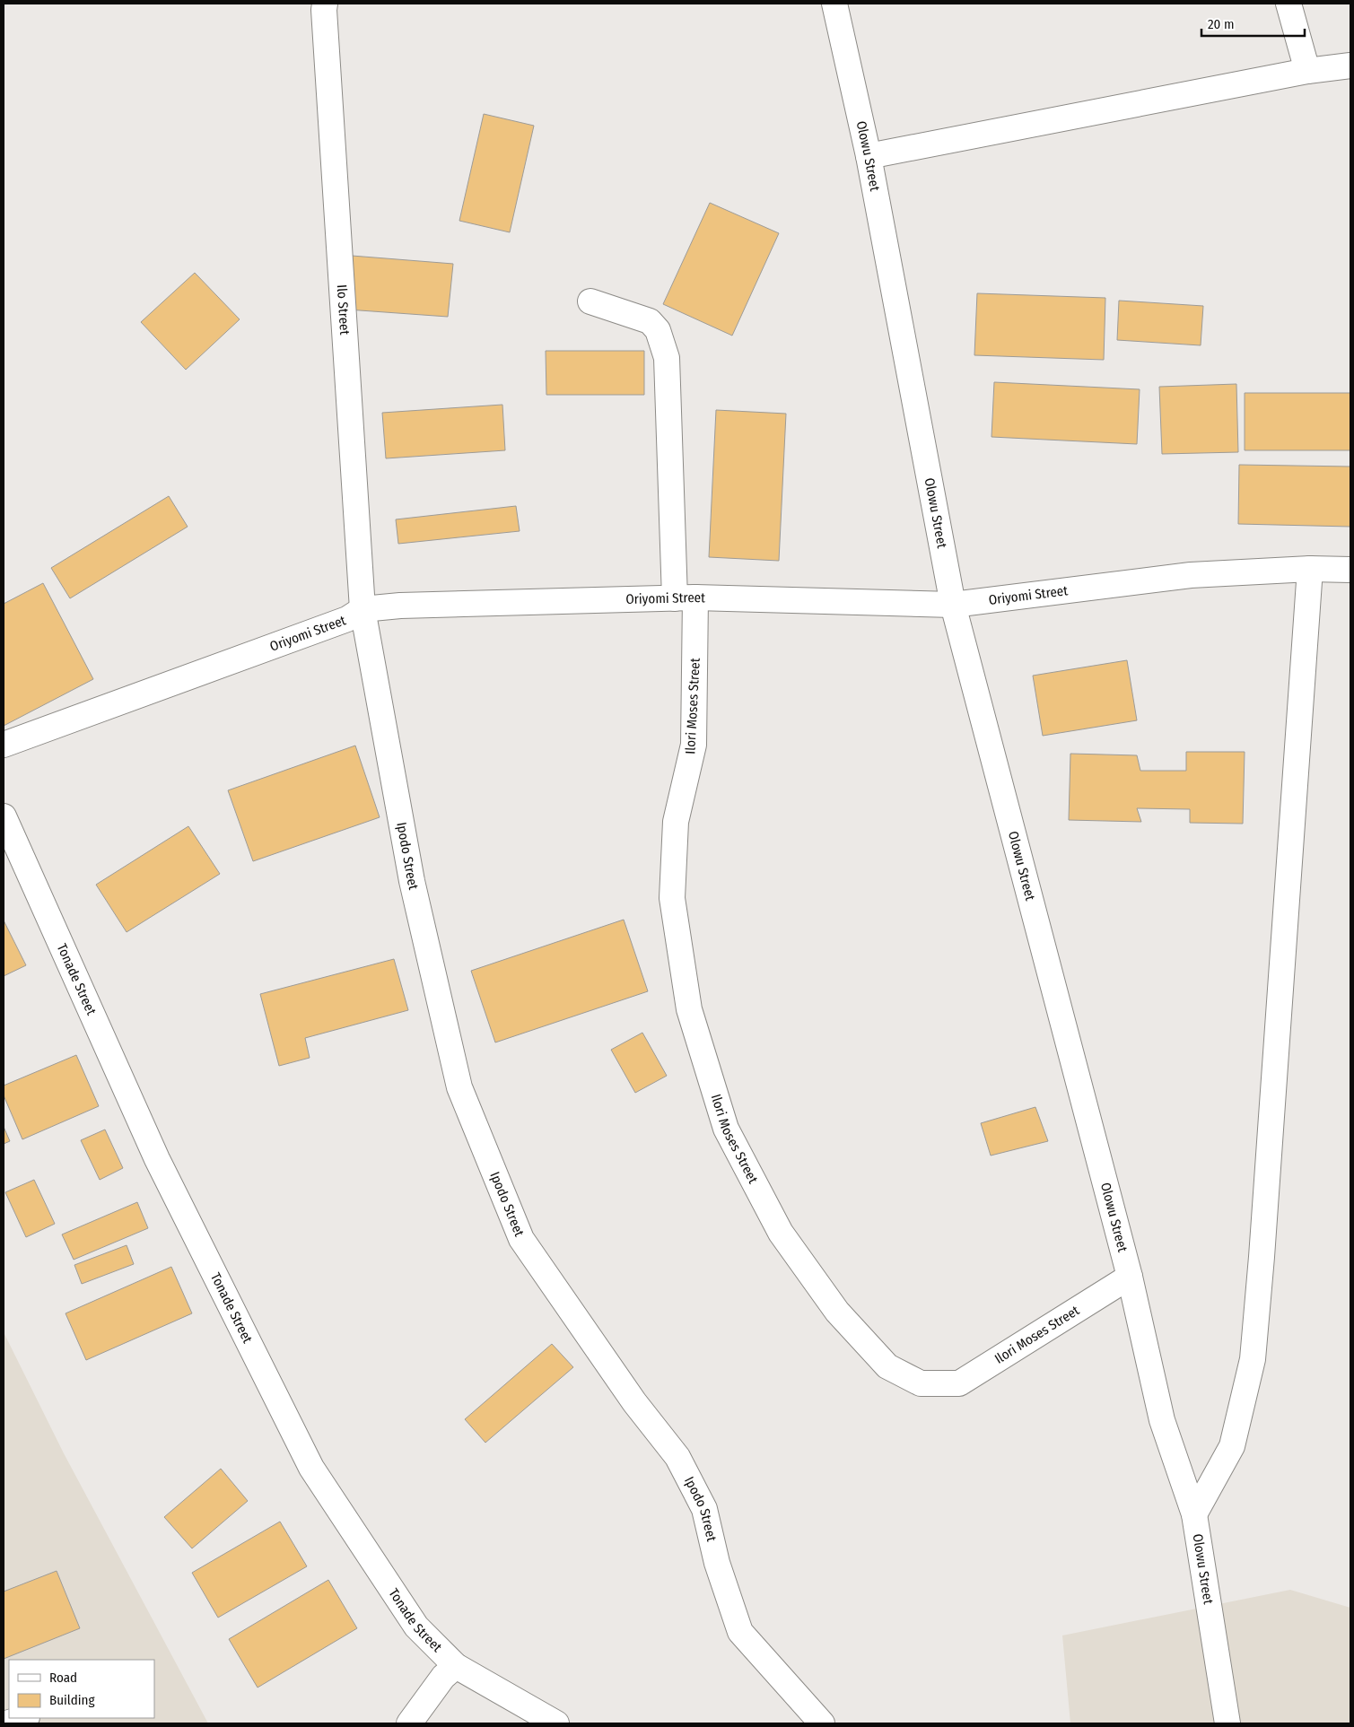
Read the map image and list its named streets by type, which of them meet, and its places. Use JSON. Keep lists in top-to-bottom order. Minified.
{"streets":{"street":["Olowu Street","Ilo Street","Oriyomi Street","Ilori Moses Street","Ipodo Street","Tonade Street"]},"crossings":[["Olowu Street","Oriyomi Street"],["Olowu Street","Ilori Moses Street"],["Ilo Street","Oriyomi Street"],["Ilo Street","Ipodo Street"],["Oriyomi Street","Ilori Moses Street"],["Oriyomi Street","Ipodo Street"]],"legend":["Road","Building"],"scale_bar":"20 m"}
